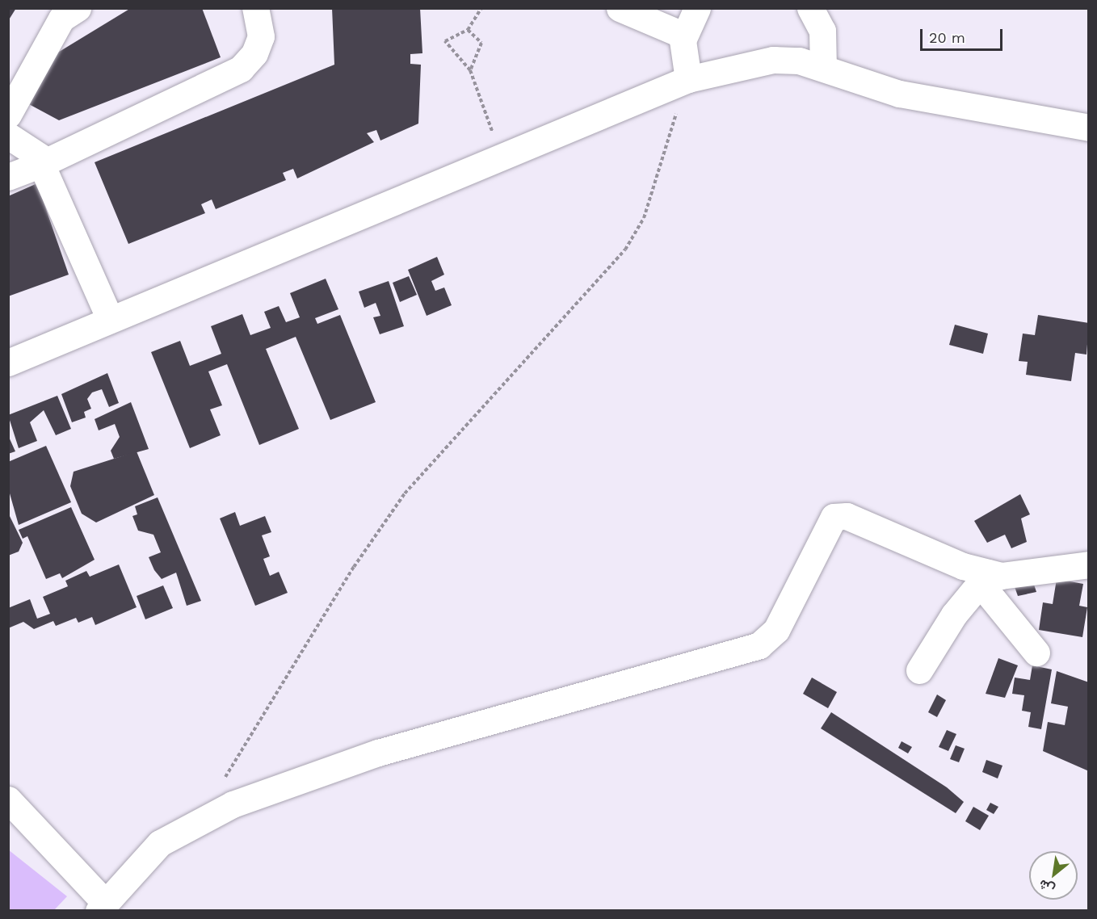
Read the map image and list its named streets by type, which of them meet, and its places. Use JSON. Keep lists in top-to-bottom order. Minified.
{"scale_bar":"20 m","north":"bottom left"}
